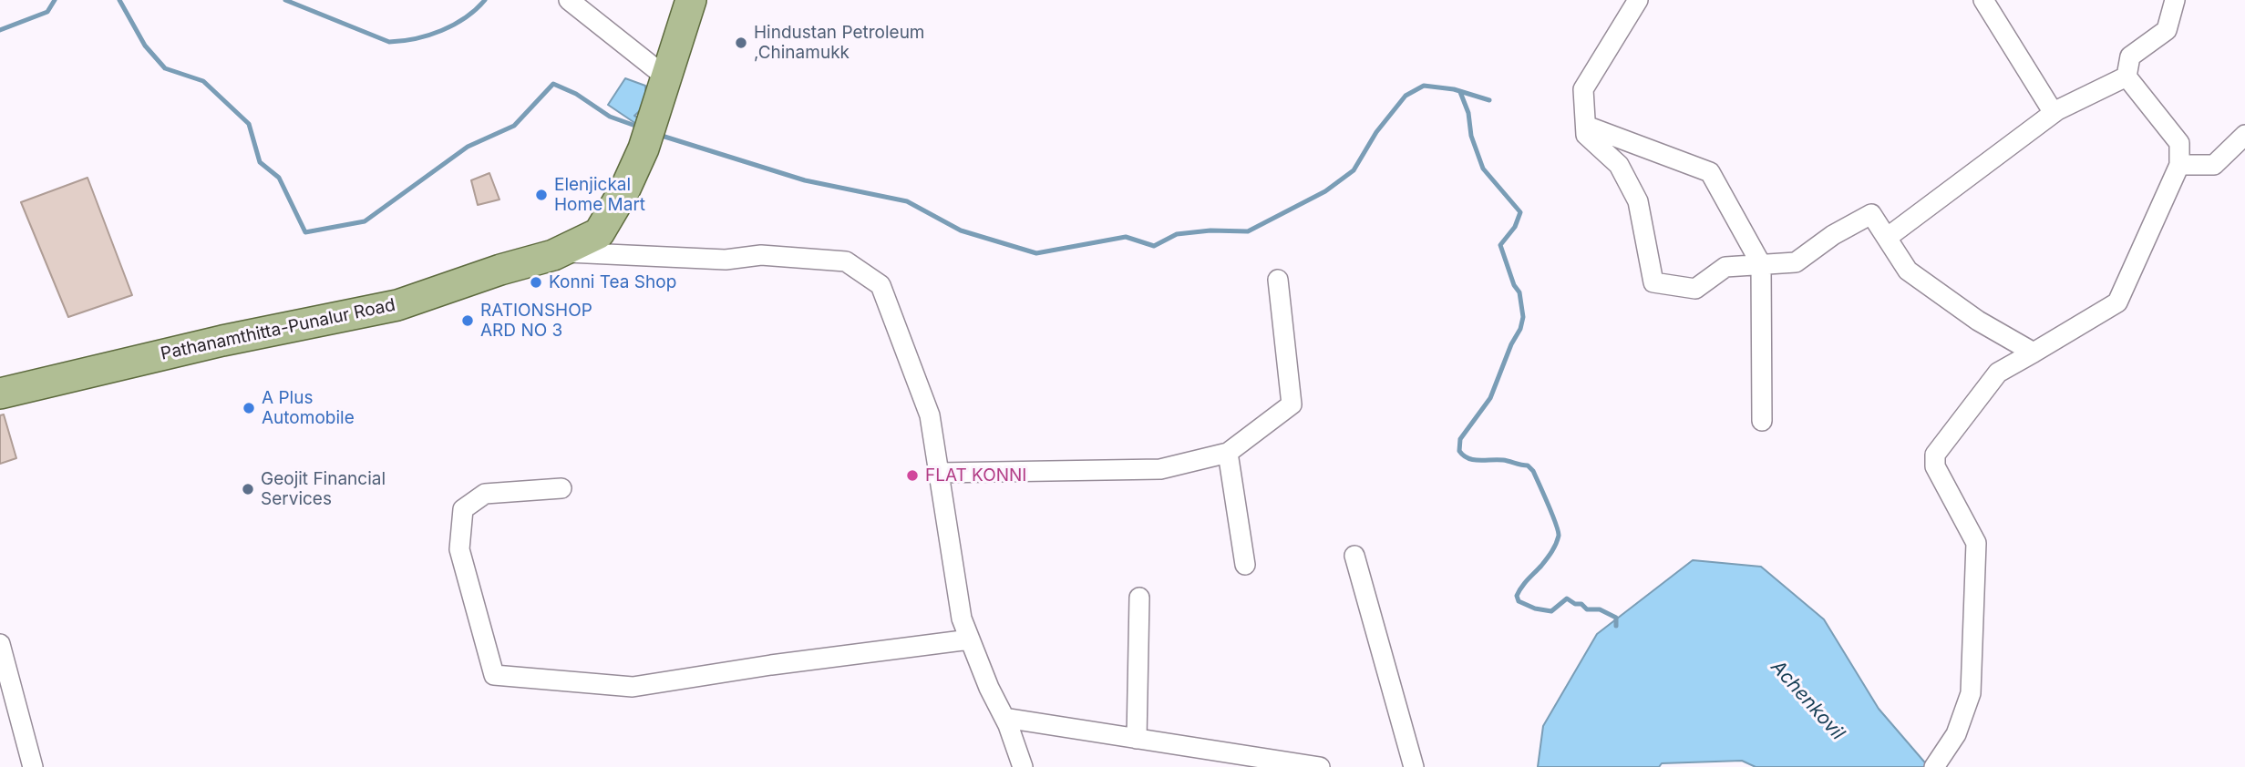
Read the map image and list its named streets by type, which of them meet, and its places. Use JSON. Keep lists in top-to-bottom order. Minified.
{"streets":{"main road":["Pathanamthitta-Punalur Road"]},"water":["Achenkovil"],"places":["Hindustan Petroleum ,Chinamukk","Elenjickal Home Mart","Konni Tea Shop","RATIONSHOP ARD NO 3","A Plus Automobile","FLAT KONNI","Geojit Financial Services"]}
